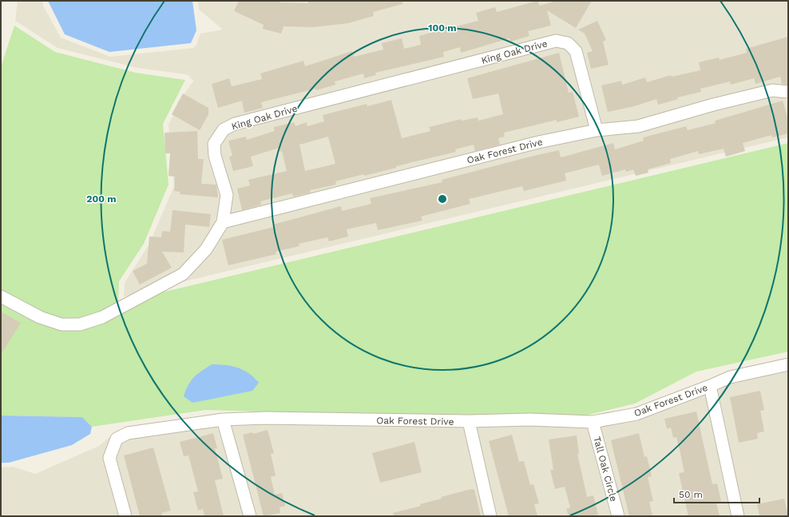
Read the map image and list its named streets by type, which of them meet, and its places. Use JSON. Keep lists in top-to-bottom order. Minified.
{"streets":{"street":["King Oak Drive","Oak Forest Drive","Tall Oak Circle"]},"crossings":[["King Oak Drive","Oak Forest Drive"],["Oak Forest Drive","Tall Oak Circle"]],"scale_bar":"50 m","rings":["100 m","200 m"]}
